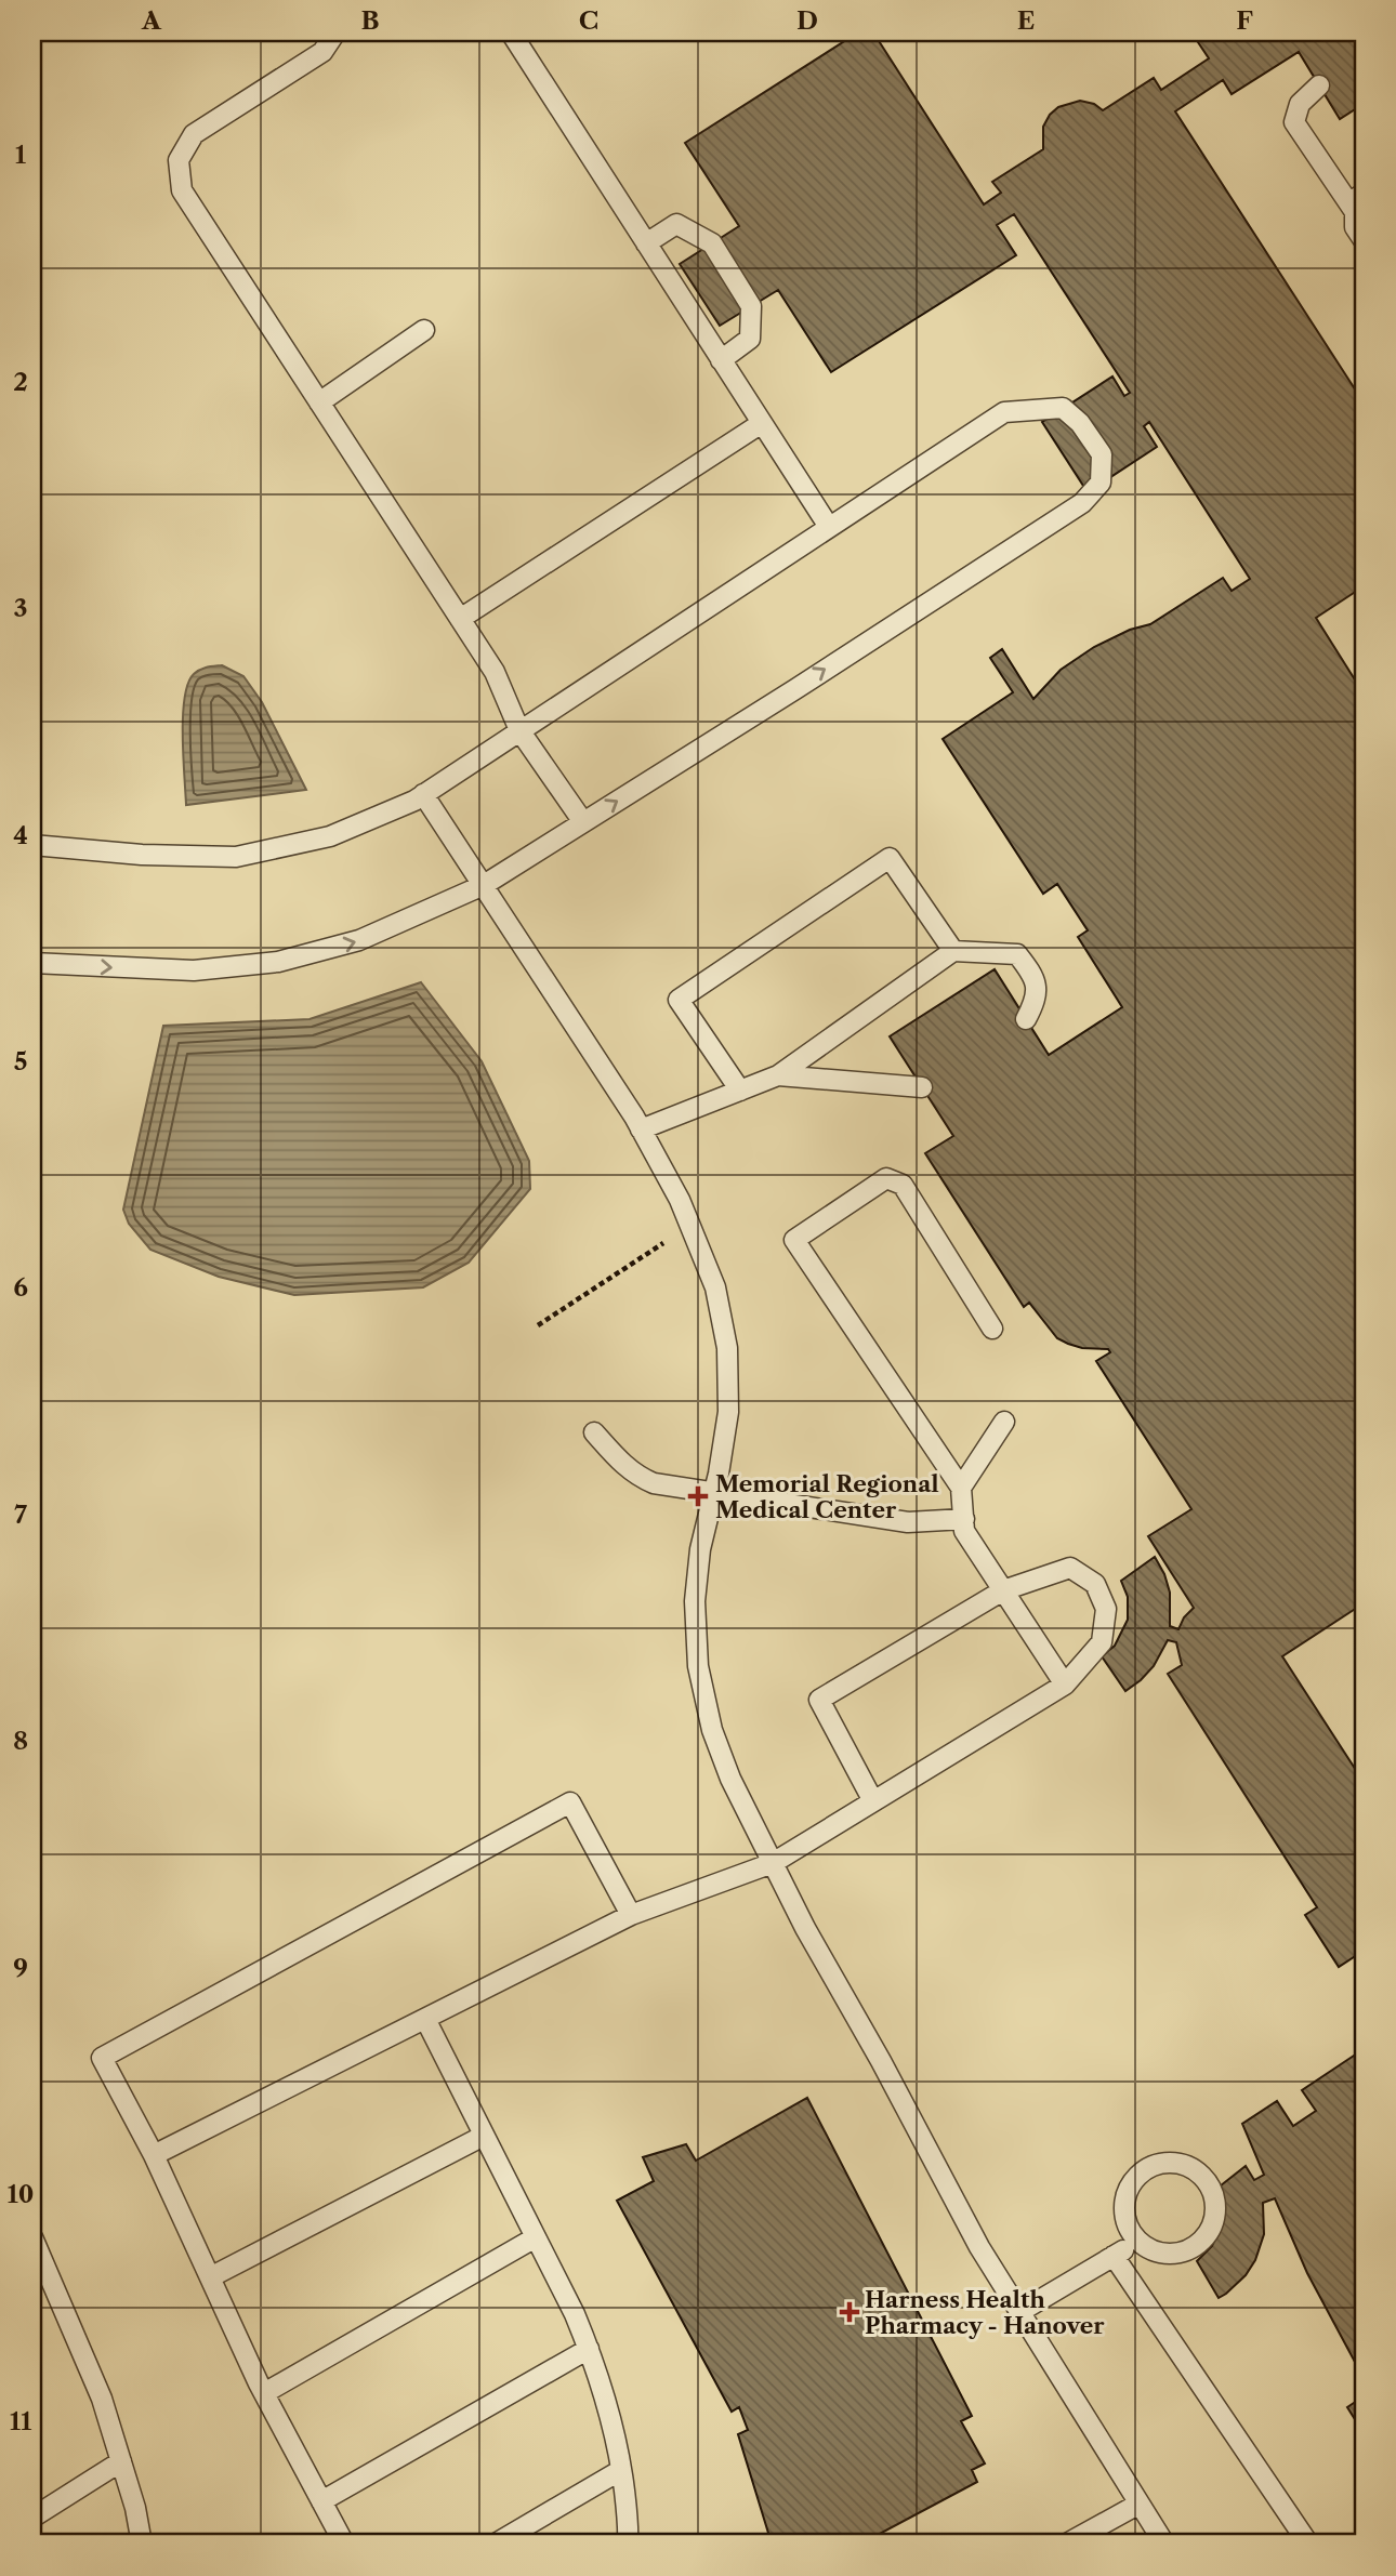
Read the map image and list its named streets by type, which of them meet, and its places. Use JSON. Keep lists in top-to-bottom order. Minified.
{"places":{"health":["Memorial Regional Medical Center","Harness Health Pharmacy - Hanover"]},"grid":{"columns":["A","B","C","D","E","F"],"rows":["1","2","3","4","5","6","7","8","9","10","11"]}}
